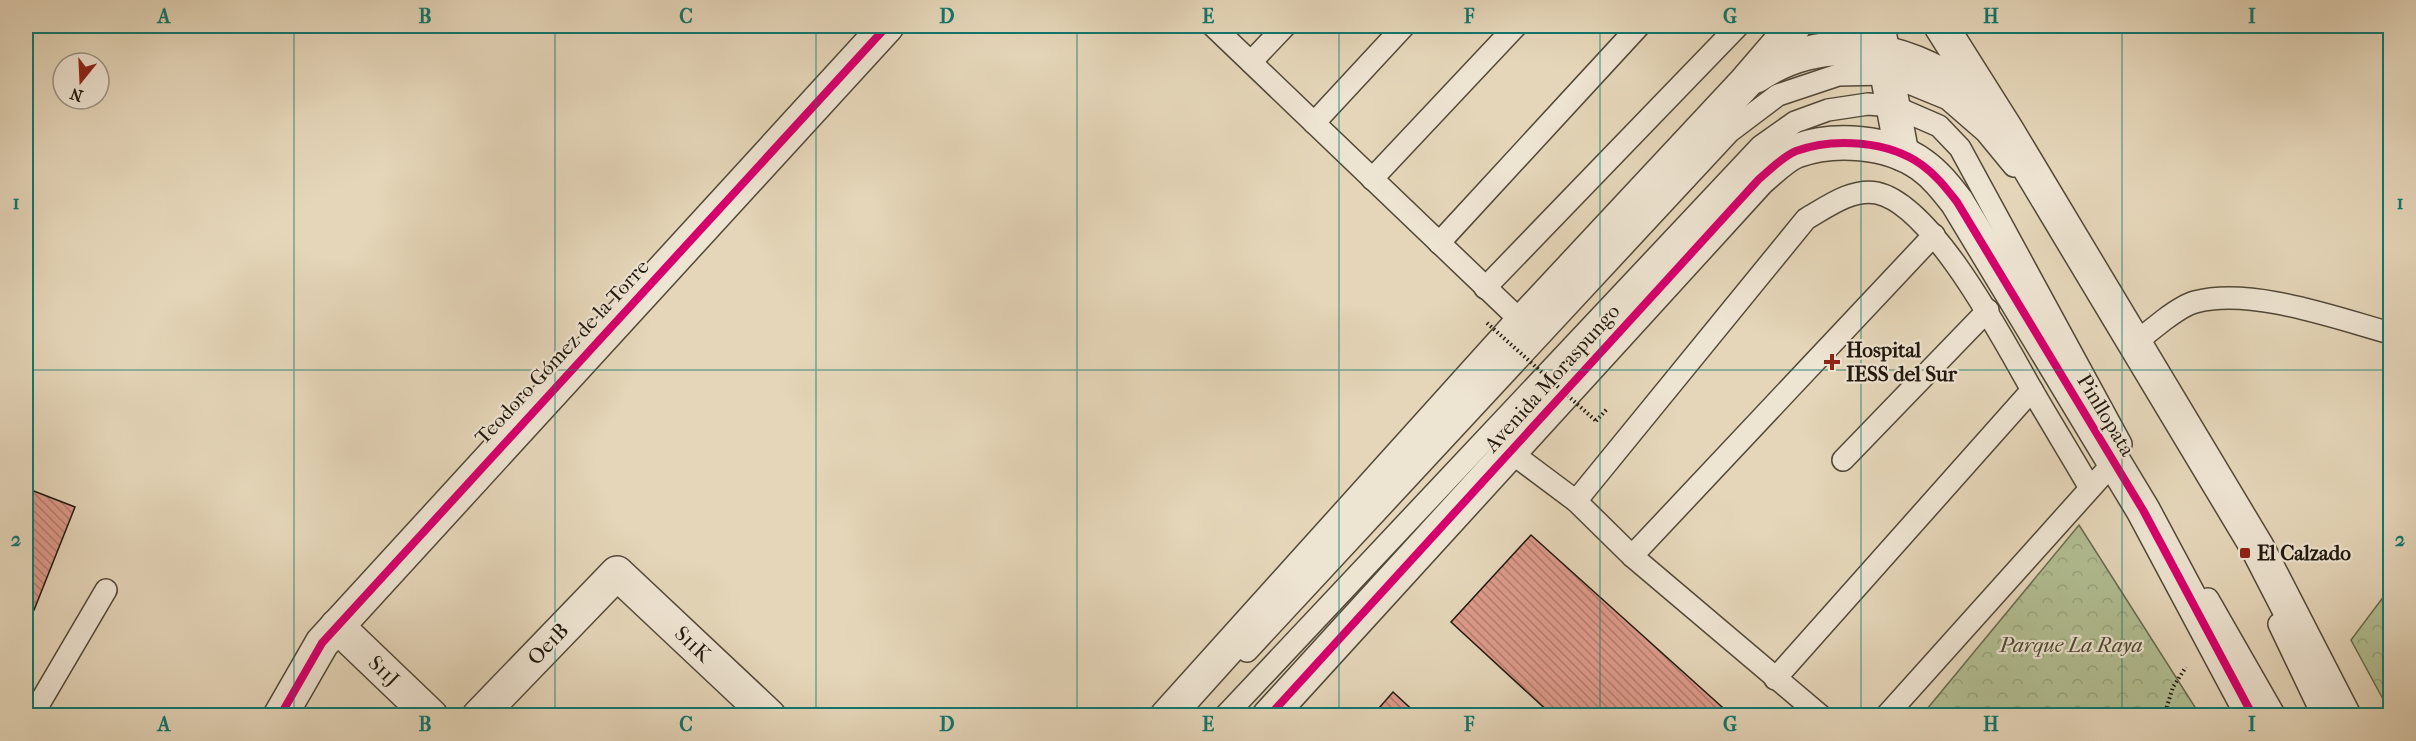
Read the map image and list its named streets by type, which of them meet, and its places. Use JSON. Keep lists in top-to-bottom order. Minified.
{"streets":{"street":["Teodoro Gómez de la Torre","Avenida Moraspungo","Pinllopata","Oe1B","S11K","S11J"]},"crossings":[["Teodoro Gómez de la Torre","S11J"],["Avenida Moraspungo","Pinllopata"],["Oe1B","S11K"]],"parks":["Parque La Raya"],"places":{"health":["Hospital IESS del Sur"],"transit":["El Calzado"]},"north":"bottom","grid":{"columns":["A","B","C","D","E","F","G","H","I"],"rows":["1","2"]}}
